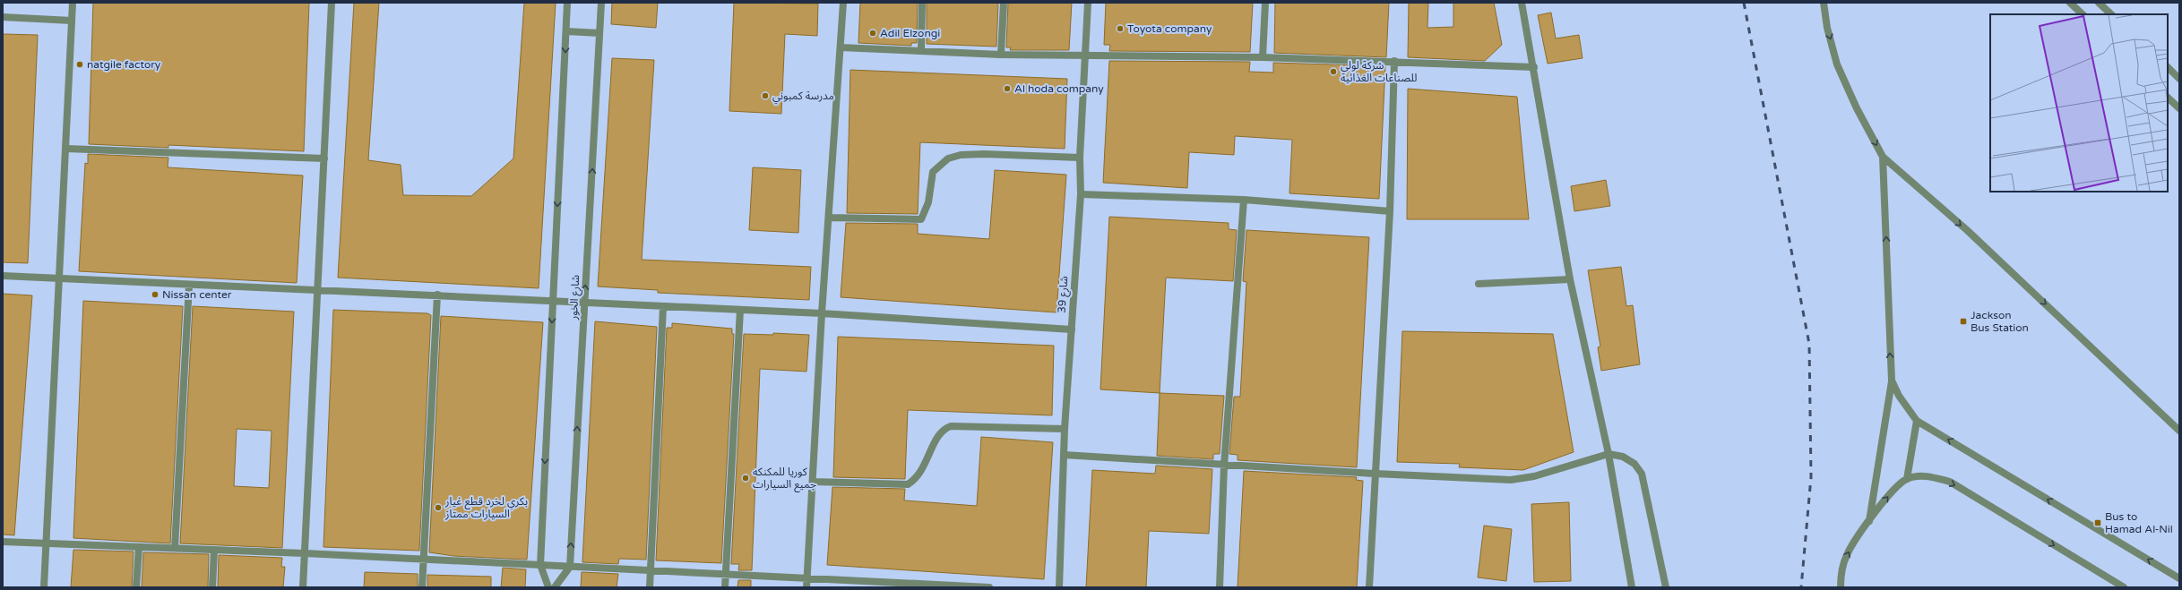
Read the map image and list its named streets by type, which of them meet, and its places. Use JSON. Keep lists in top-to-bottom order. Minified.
{"streets":{"street":["شارع 39","شارع الخور"]},"places":{"other":["Toyota company","Adil Elzongi","natgile factory","شركة لولي للصناعات الغذائية","Al hoda company","مدرسة كمبوني","Nissan center","كوريا للمكنكه جميع السيارات","بكري لخرد قطع غيار السيارات ممتاز"],"transit":["Jackson Bus Station","Bus to Hamad Al-Nil"]}}
